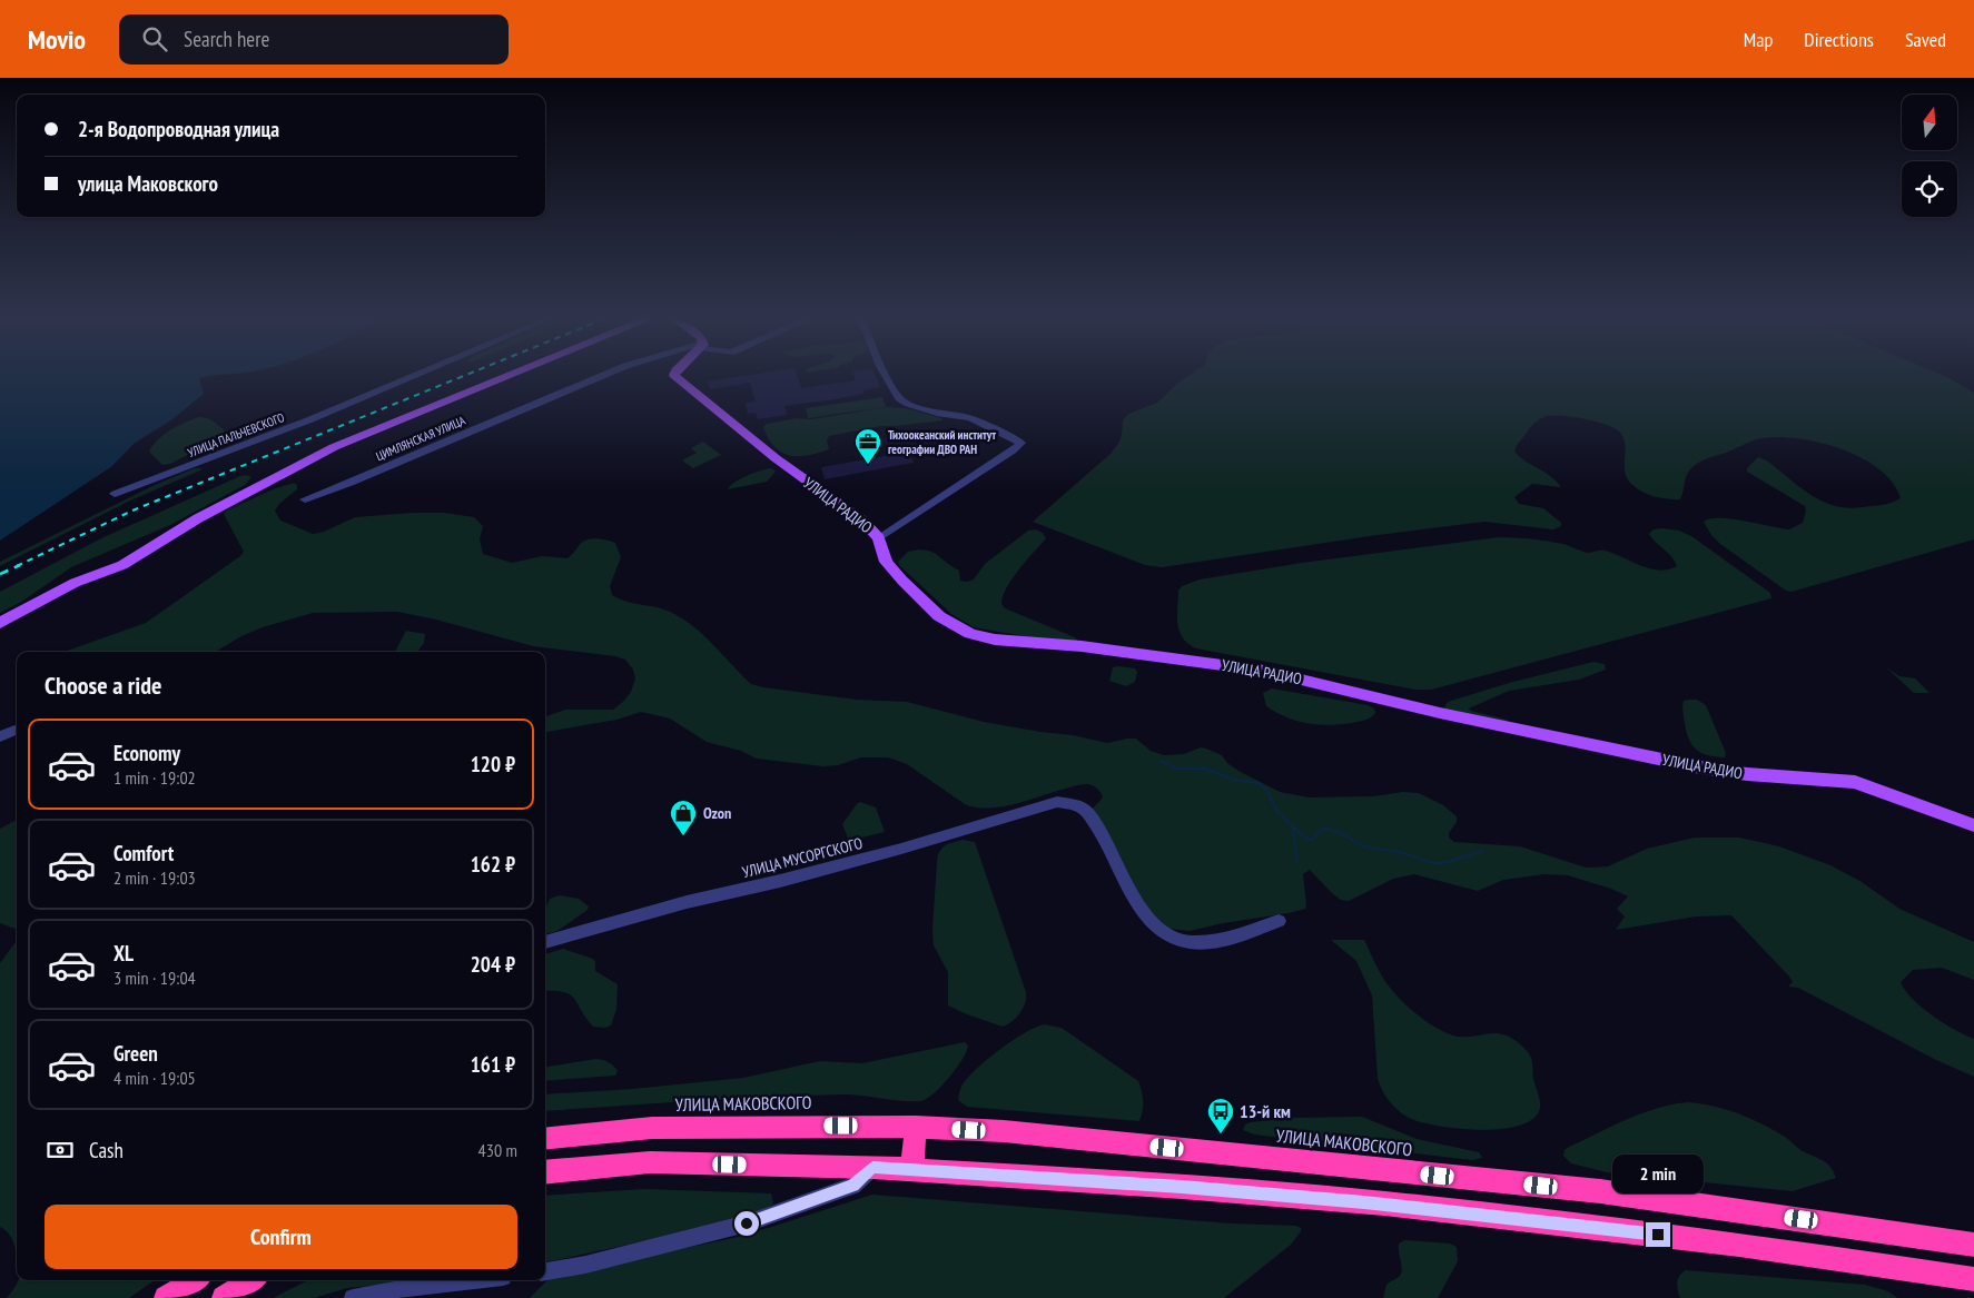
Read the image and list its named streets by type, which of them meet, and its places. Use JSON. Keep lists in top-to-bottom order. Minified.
{"streets":{"highway":["УЛИЦА МАКОВСКОГО"],"main road":["УЛИЦА РАДИО"],"street":["УЛИЦА ПАЛЬЧЕВСКОГО","ЦИМЛЯНСКАЯ УЛИЦА","УЛИЦА МУСОРГСКОГО"]},"places":{"office":["Тихоокеанский институт географии ДВО РАН"],"shop":["Ozon"],"bus stop":["13-й км"]},"north":"top","page":{"header":"Movio","search":"Search here","nav":["Map","Directions","Saved"],"banner":["2-я Водопроводная улица","улица Маковского"],"heading":"Choose a ride","list":[{"name":"Economy","note":"1 min · 19:02","value":"120 ₽"},{"name":"Comfort","note":"2 min · 19:03","value":"162 ₽"},{"name":"XL","note":"3 min · 19:04","value":"204 ₽"},{"name":"Green","note":"4 min · 19:05","value":"161 ₽"}],"pay":["Cash","430 m"],"bubble":"2 min","buttons":"Confirm"}}
